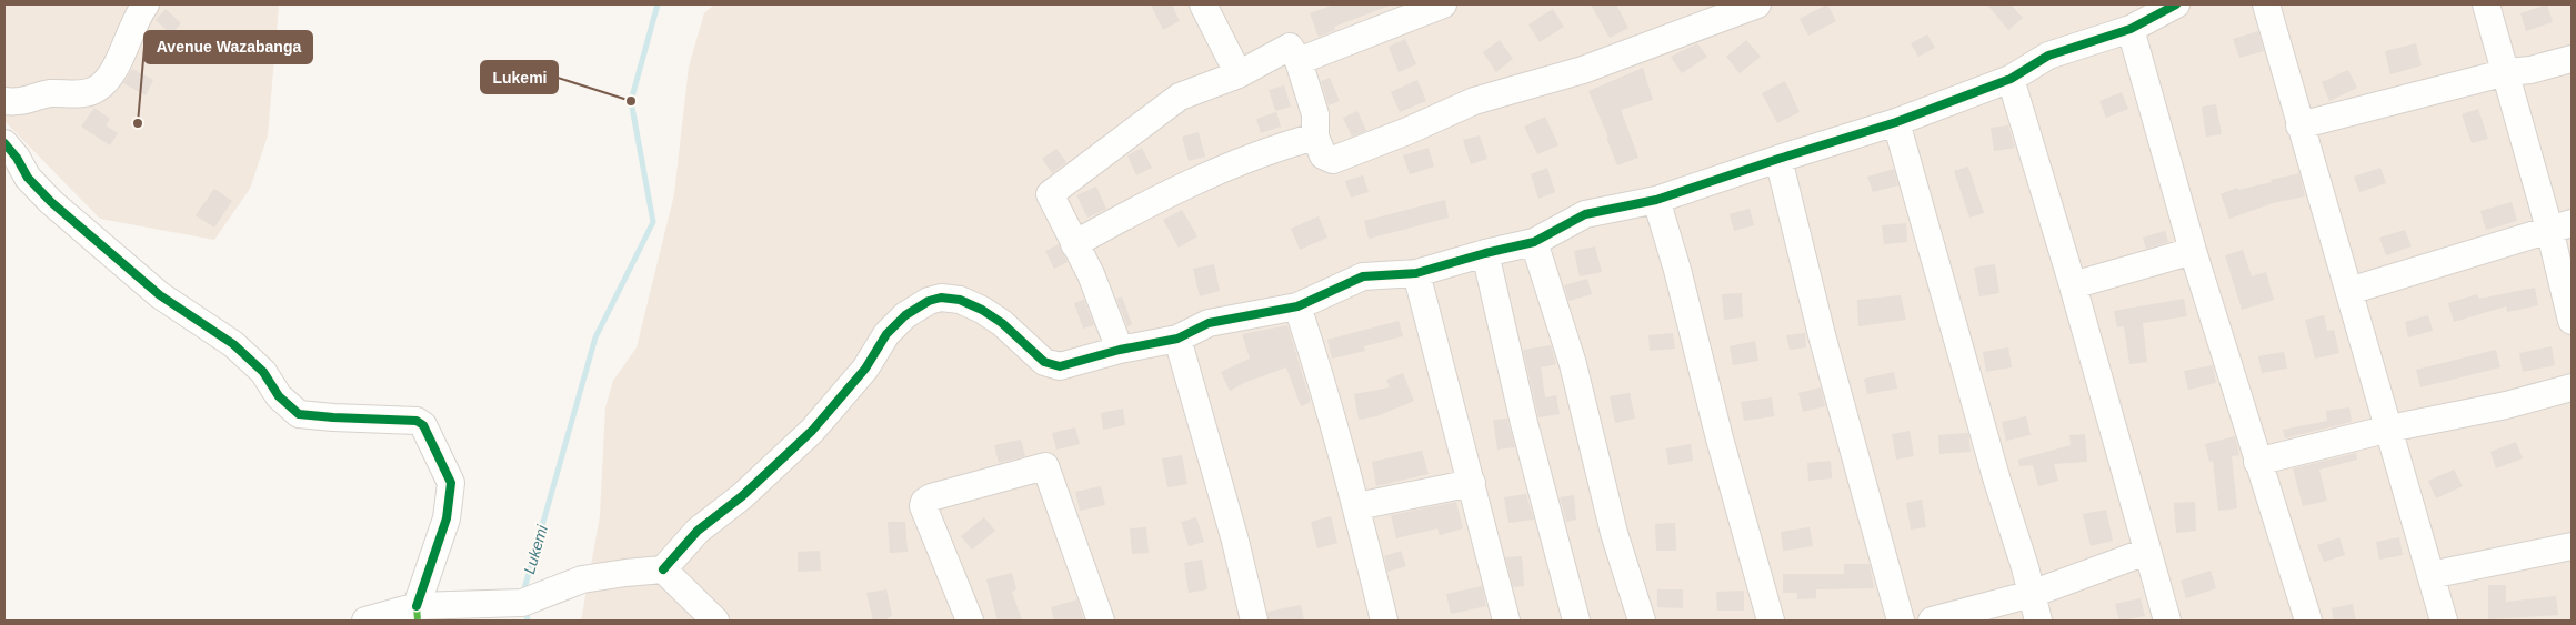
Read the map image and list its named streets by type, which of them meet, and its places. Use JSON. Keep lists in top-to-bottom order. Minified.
{"water":["Lukemi"],"places":["Lukemi","Avenue Wazabanga"]}
